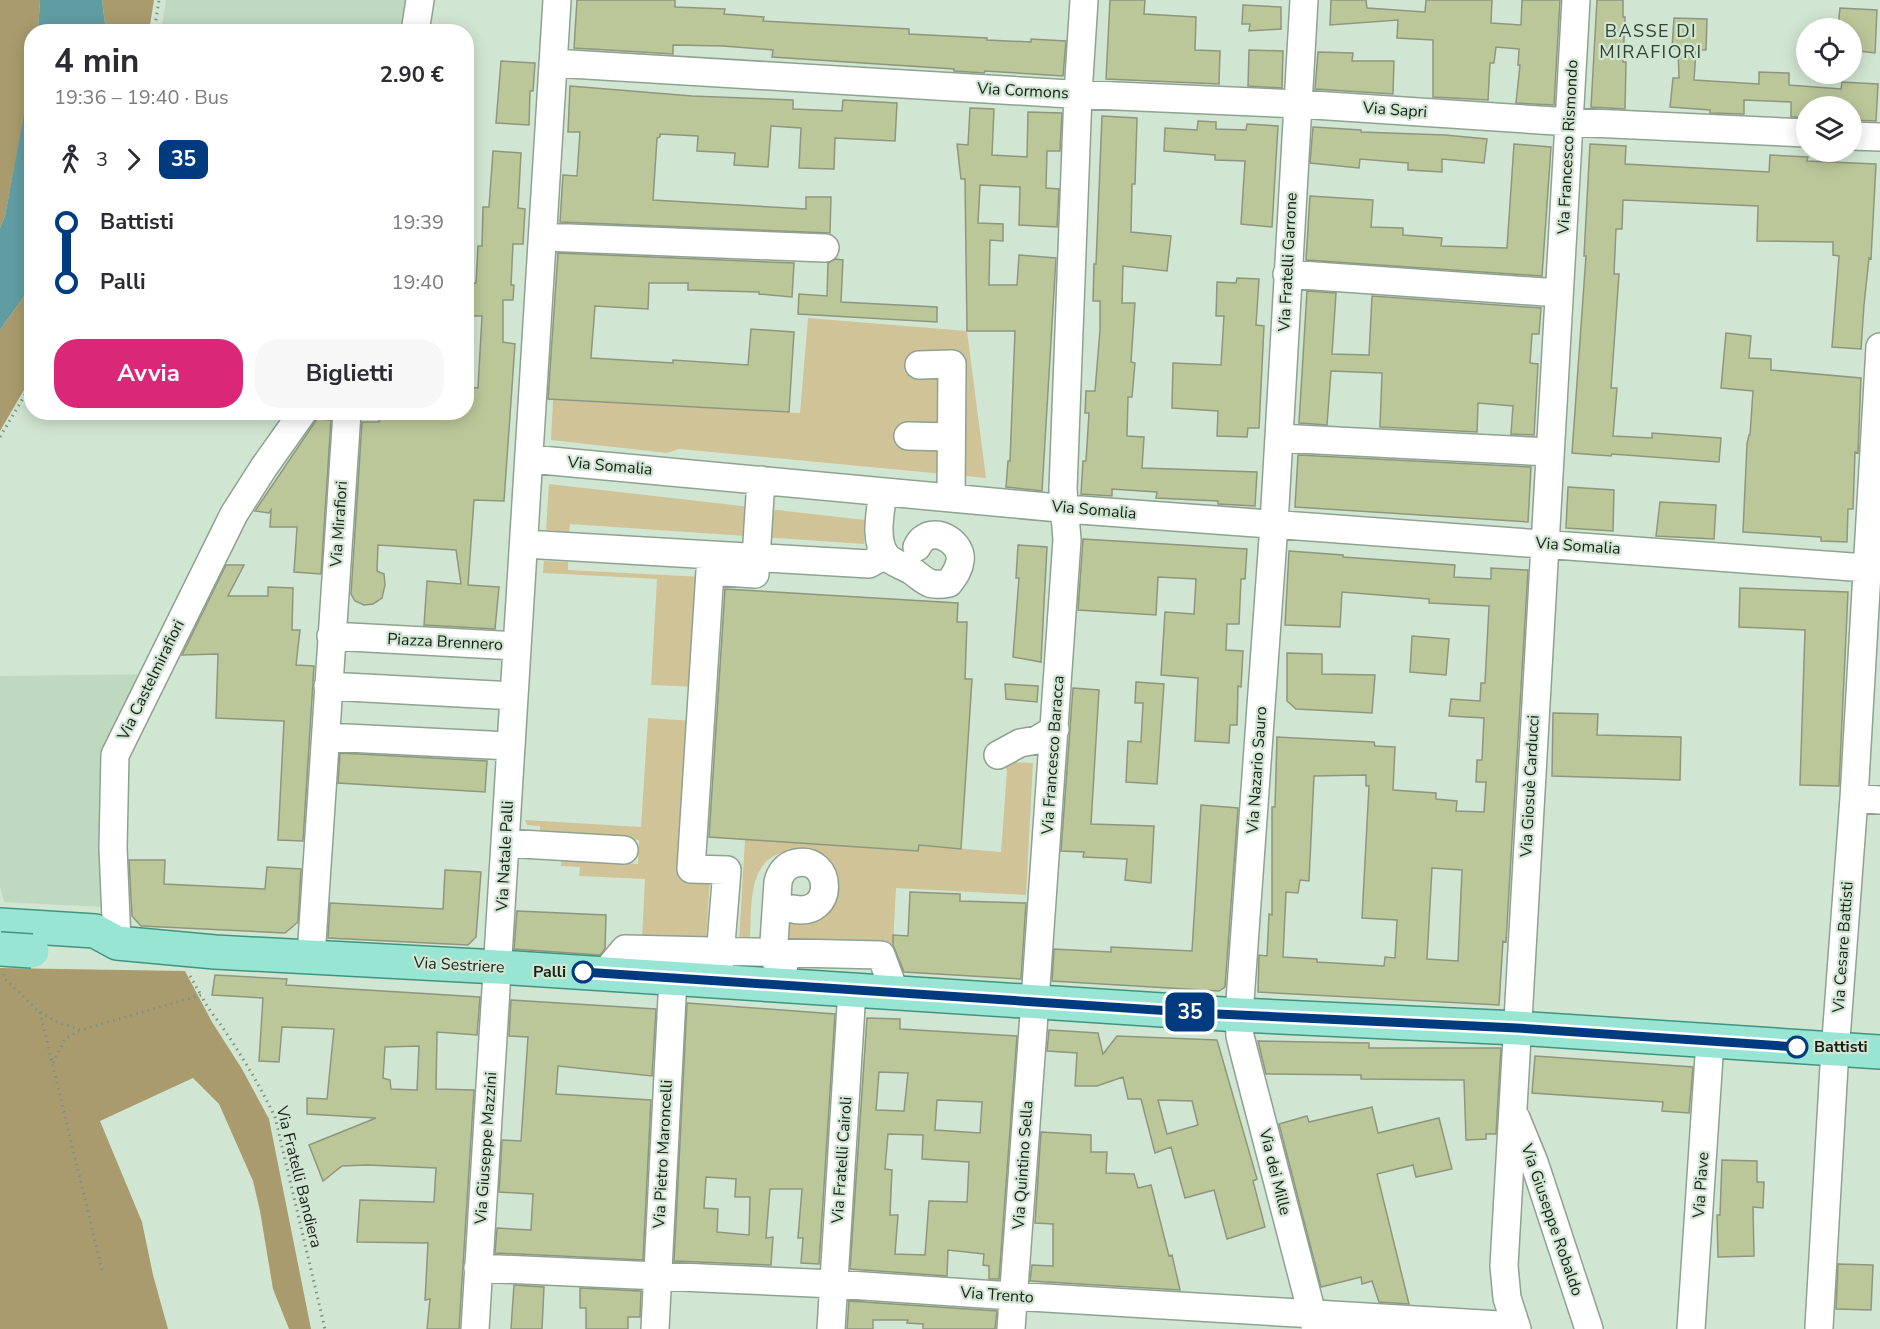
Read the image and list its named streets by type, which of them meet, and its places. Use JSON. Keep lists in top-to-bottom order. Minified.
{"streets":{"main road":["Via Sestriere"],"street":["Via Cormons","Via Sapri","Via Francesco Rismondo","Via Fratelli Garrone","Via Somalia","Via Mirafiori","Piazza Brennero","Via Castelmirafiori","Via Francesco Baracca","Via Nazario Sauro","Via Giosuè Carducci","Via Natale Palli","Via Cesare Battisti","Via Giuseppe Mazzini","Via Pietro Maroncelli","Via Fratelli Cairoli","Via Quintino Sella","Via dei Mille","Via Piave","Via Giuseppe Robaldo","Via Trento"],"path":["Via Fratelli Bandiera"]},"crossings":[["Via Cormons","Via Sapri"],["Via Cormons","Via Somalia"],["Via Cormons","Via Francesco Baracca"],["Via Sapri","Via Francesco Rismondo"],["Via Sapri","Via Fratelli Garrone"],["Via Francesco Rismondo","Via Somalia"],["Via Francesco Rismondo","Via Giosuè Carducci"],["Via Fratelli Garrone","Via Somalia"],["Via Fratelli Garrone","Via Nazario Sauro"],["Via Somalia","Via Francesco Baracca"],["Via Somalia","Via Nazario Sauro"],["Via Somalia","Via Giosuè Carducci"],["Via Somalia","Via Cesare Battisti"],["Via Mirafiori","Piazza Brennero"],["Piazza Brennero","Via Natale Palli"],["Via Castelmirafiori","Via Sestriere"],["Via Francesco Baracca","Via Sestriere"],["Via Francesco Baracca","Via Quintino Sella"],["Via Nazario Sauro","Via Sestriere"],["Via Nazario Sauro","Via dei Mille"],["Via Giosuè Carducci","Via Sestriere"],["Via Giosuè Carducci","Via Giuseppe Robaldo"],["Via Natale Palli","Via Sestriere"],["Via Natale Palli","Via Giuseppe Mazzini"],["Via Cesare Battisti","Via Sestriere"],["Via Sestriere","Via Giuseppe Mazzini"],["Via Sestriere","Via Pietro Maroncelli"],["Via Sestriere","Via Fratelli Cairoli"],["Via Sestriere","Via Quintino Sella"],["Via Sestriere","Via dei Mille"],["Via Sestriere","Via Piave"],["Via Sestriere","Via Giuseppe Robaldo"],["Via Giuseppe Mazzini","Via Trento"],["Via Pietro Maroncelli","Via Trento"],["Via Fratelli Cairoli","Via Trento"],["Via Quintino Sella","Via Trento"],["Via dei Mille","Via Trento"],["Via Giuseppe Robaldo","Via Trento"]],"districts":["BASSE DI MIRAFIORI"],"places":["Palli","Battisti"],"lines":["bus line 35"],"page":{"on_map":"35","heading":["4 min","19:36 – 19:40 · Bus","2.90 €"],"legs":["3","35"],"list":[{"name":"Battisti","value":"19:39"},{"name":"Palli","value":"19:40"}],"buttons":["Avvia","Biglietti"]}}
